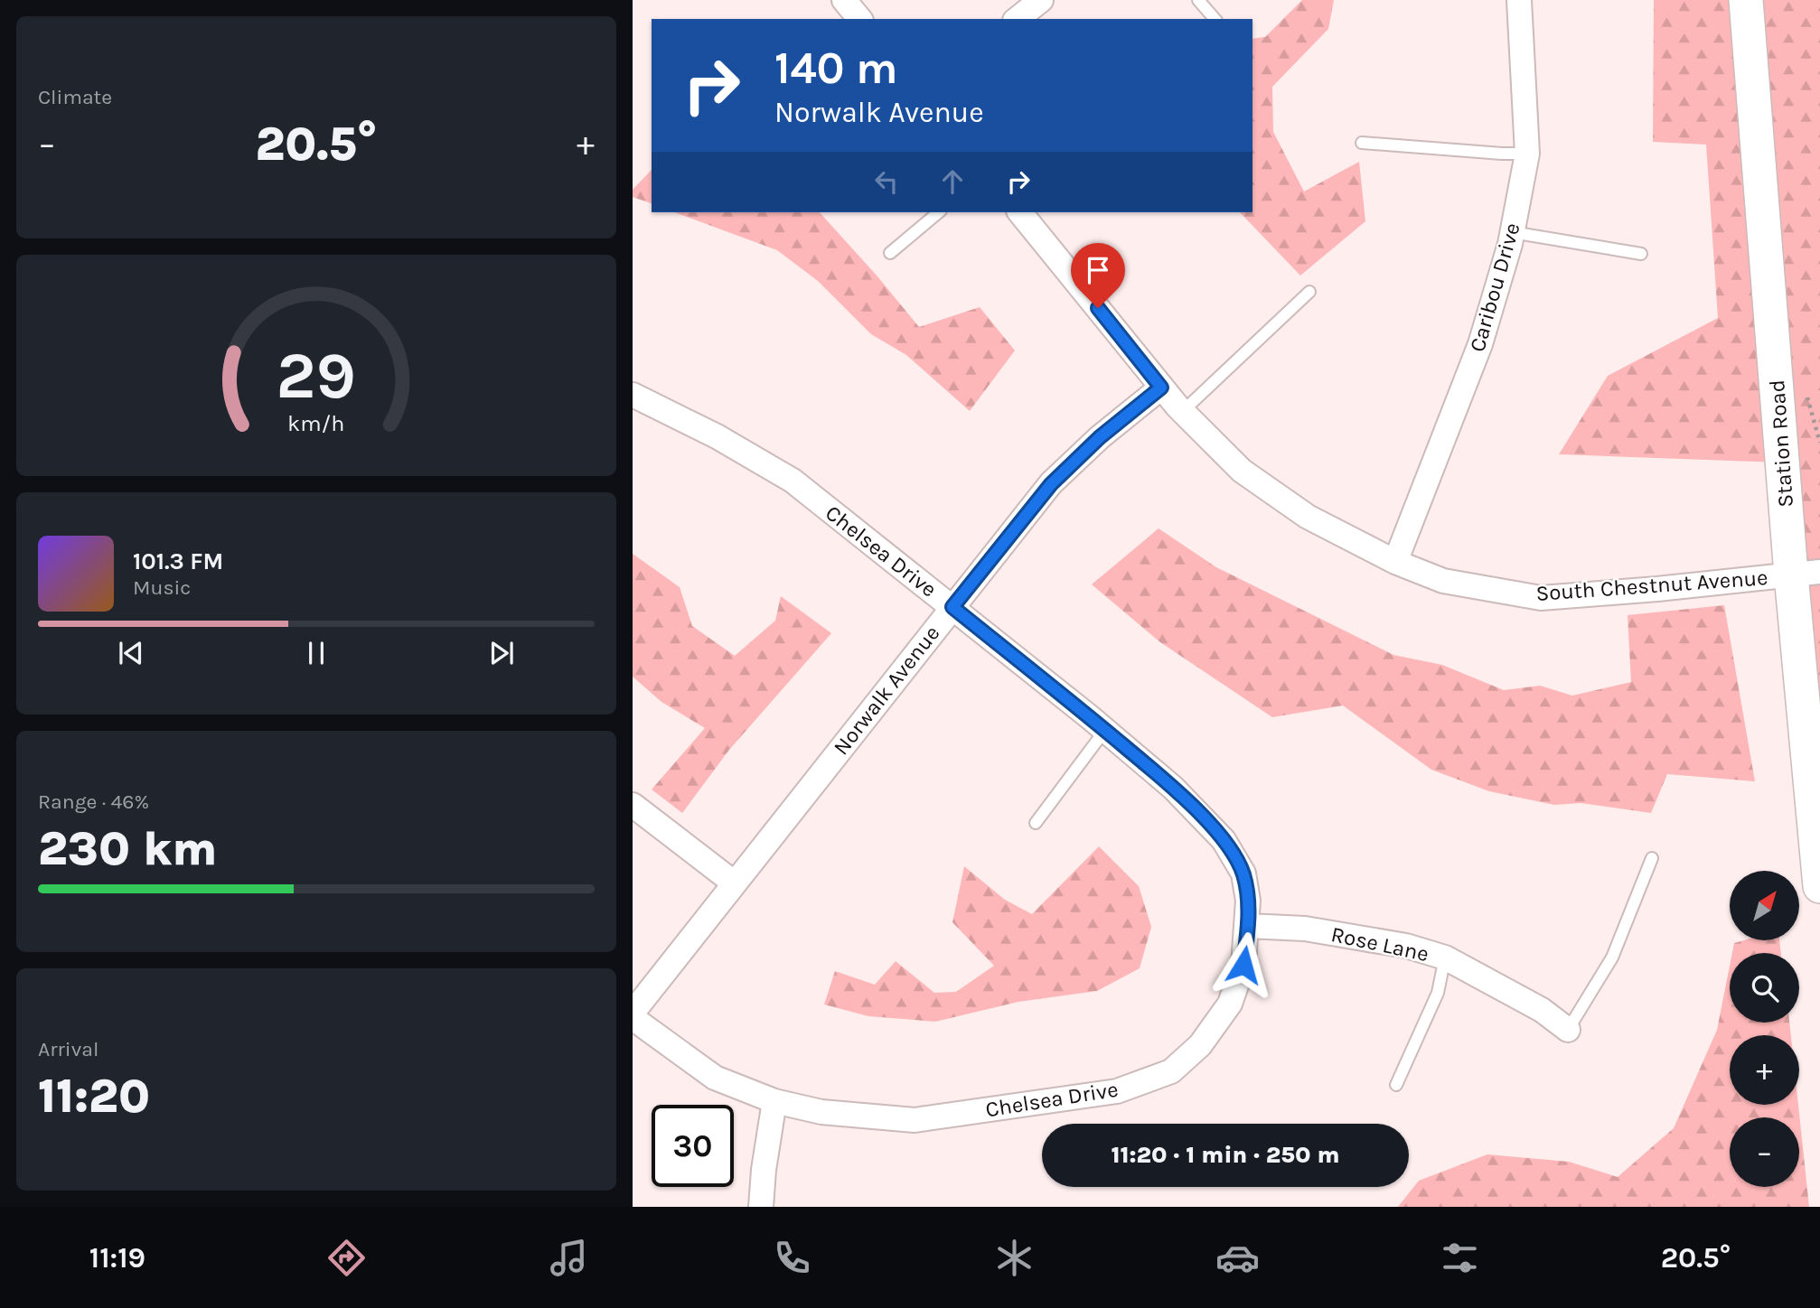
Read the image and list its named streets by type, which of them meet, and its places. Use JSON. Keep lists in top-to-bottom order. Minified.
{"streets":{"street":["Caribou Drive","Station Road","Chelsea Drive","South Chestnut Avenue","Norwalk Avenue","Rose Lane"]},"crossings":[["Caribou Drive","South Chestnut Avenue"],["Station Road","South Chestnut Avenue"],["Chelsea Drive","Norwalk Avenue"],["Chelsea Drive","Rose Lane"],["South Chestnut Avenue","Norwalk Avenue"]],"north":"top right","page":{"tile":["Climate",["Range · 46%","230 km"],["Arrival","11:20"]],"turn":["140 m","Norwalk Avenue"],"heat":["−","20.5°","+"],"song":["101.3 FM","Music"],"map_buttons":["+","−"],"limit":"30","trip":"11:20 · 1 min · 250 m","tabs":["11:19","20.5°"],"gauge":["29","km/h"]}}
